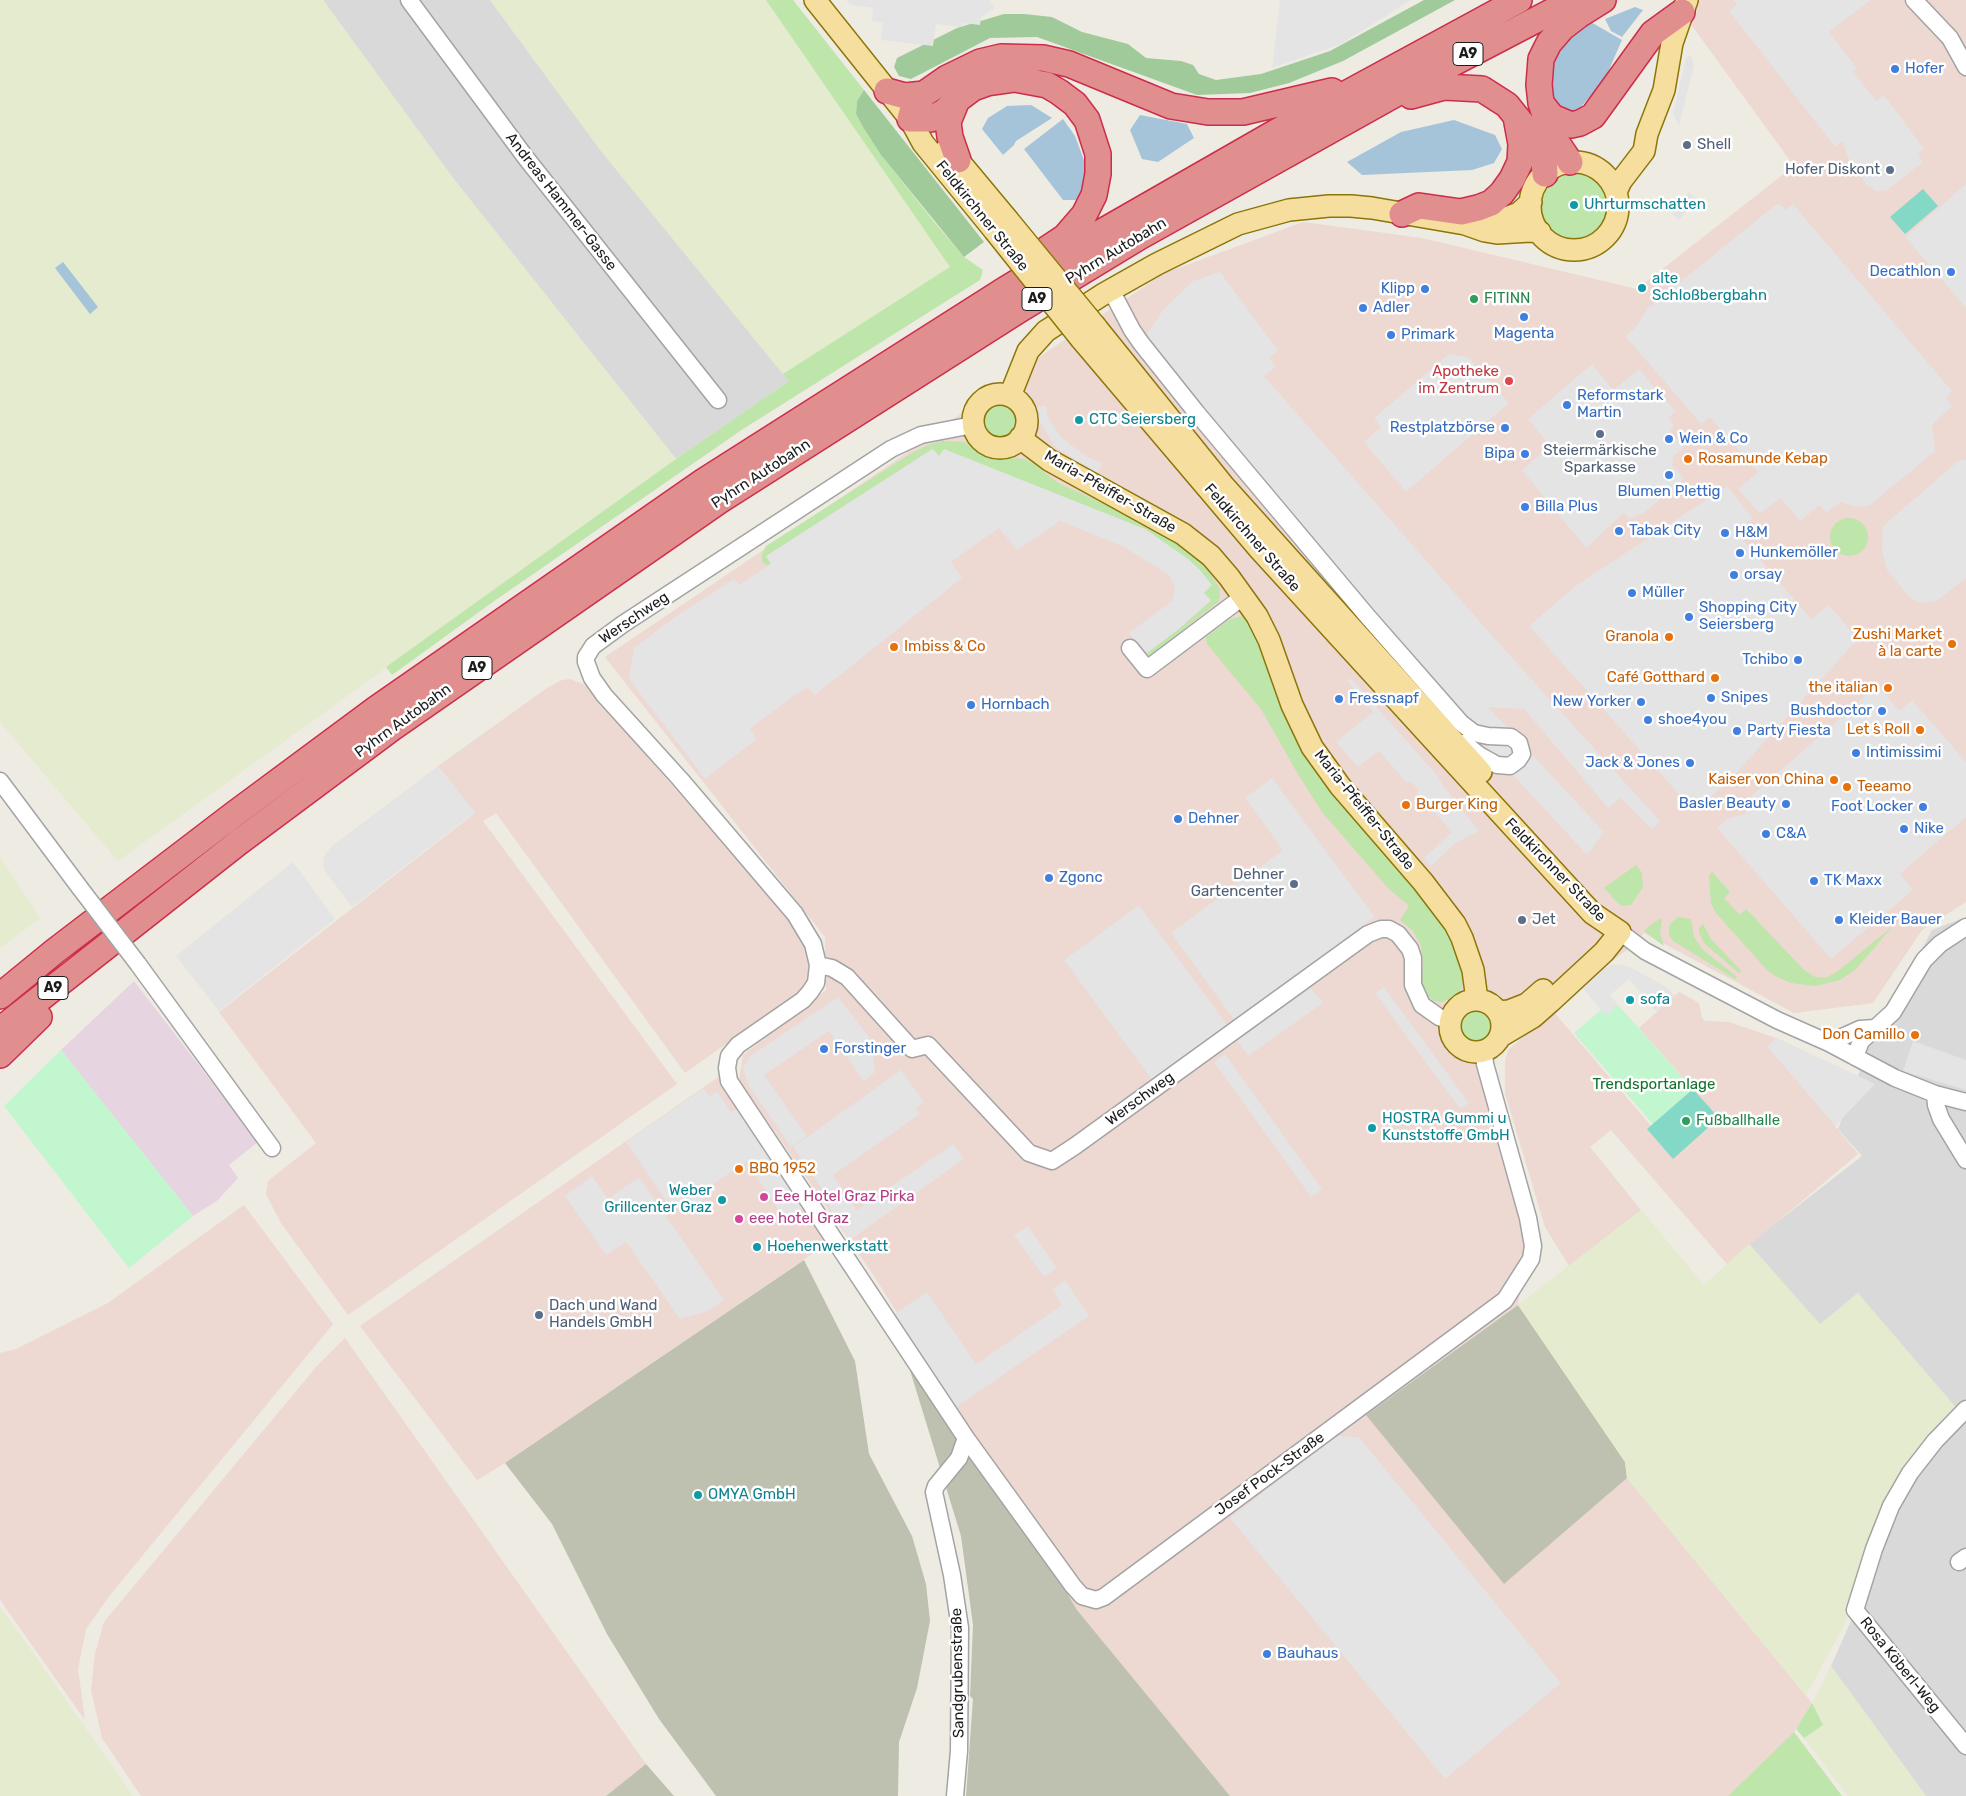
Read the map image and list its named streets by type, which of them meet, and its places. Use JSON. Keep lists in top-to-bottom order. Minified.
{"streets":{"highway":["A9","Pyhrn Autobahn"],"main road":["Feldkirchner Straße","Maria-Pfeiffer-Straße"],"street":["Andreas Hammer-Gasse","Werschweg","Josef Pock-Straße","Rosa Köberl-Weg","Sandgrubenstraße"]},"crossings":[["Maria-Pfeiffer-Straße","Werschweg"],["Maria-Pfeiffer-Straße","Josef Pock-Straße"],["Werschweg","Josef Pock-Straße"],["Josef Pock-Straße","Sandgrubenstraße"]],"parks":["Trendsportanlage"],"places":["Hofer","Shell","Hofer Diskont","Uhrturmschatten","Decathlon","alte Schloßbergbahn","Klipp","FITINN","Adler","Magenta","Primark","Apotheke im Zentrum","Reformstark Martin","CTC Seiersberg","Restplatzbörse","Steiermärkische Sparkasse","Wein & Co","Bipa","Rosamunde Kebap","Blumen Plettig","Billa Plus","Tabak City","H&M","Hunkemöller","orsay","Müller","Shopping City Seiersberg","Granola","Zushi Market à la carte","Imbiss & Co","Tchibo","Café Gotthard","the italian","Snipes","Fressnapf","New Yorker","Hornbach","Bushdoctor","shoe4you","Let ́s Roll","Party Fiesta","Intimissimi","Jack & Jones","Kaiser von China","Teeamo","Basler Beauty","Burger King","Foot Locker","Dehner","Nike","C&A","Zgonc","TK Maxx","Dehner Gartencenter","Jet","Kleider Bauer","sofa","Don Camillo","Forstinger","Fußballhalle","HOSTRA Gummi u Kunststoffe GmbH","BBQ 1952","Eee Hotel Graz Pirka","Weber Grillcenter Graz","eee hotel Graz","Hoehenwerkstatt","Dach und Wand Handels GmbH","OMYA GmbH","Bauhaus"]}
